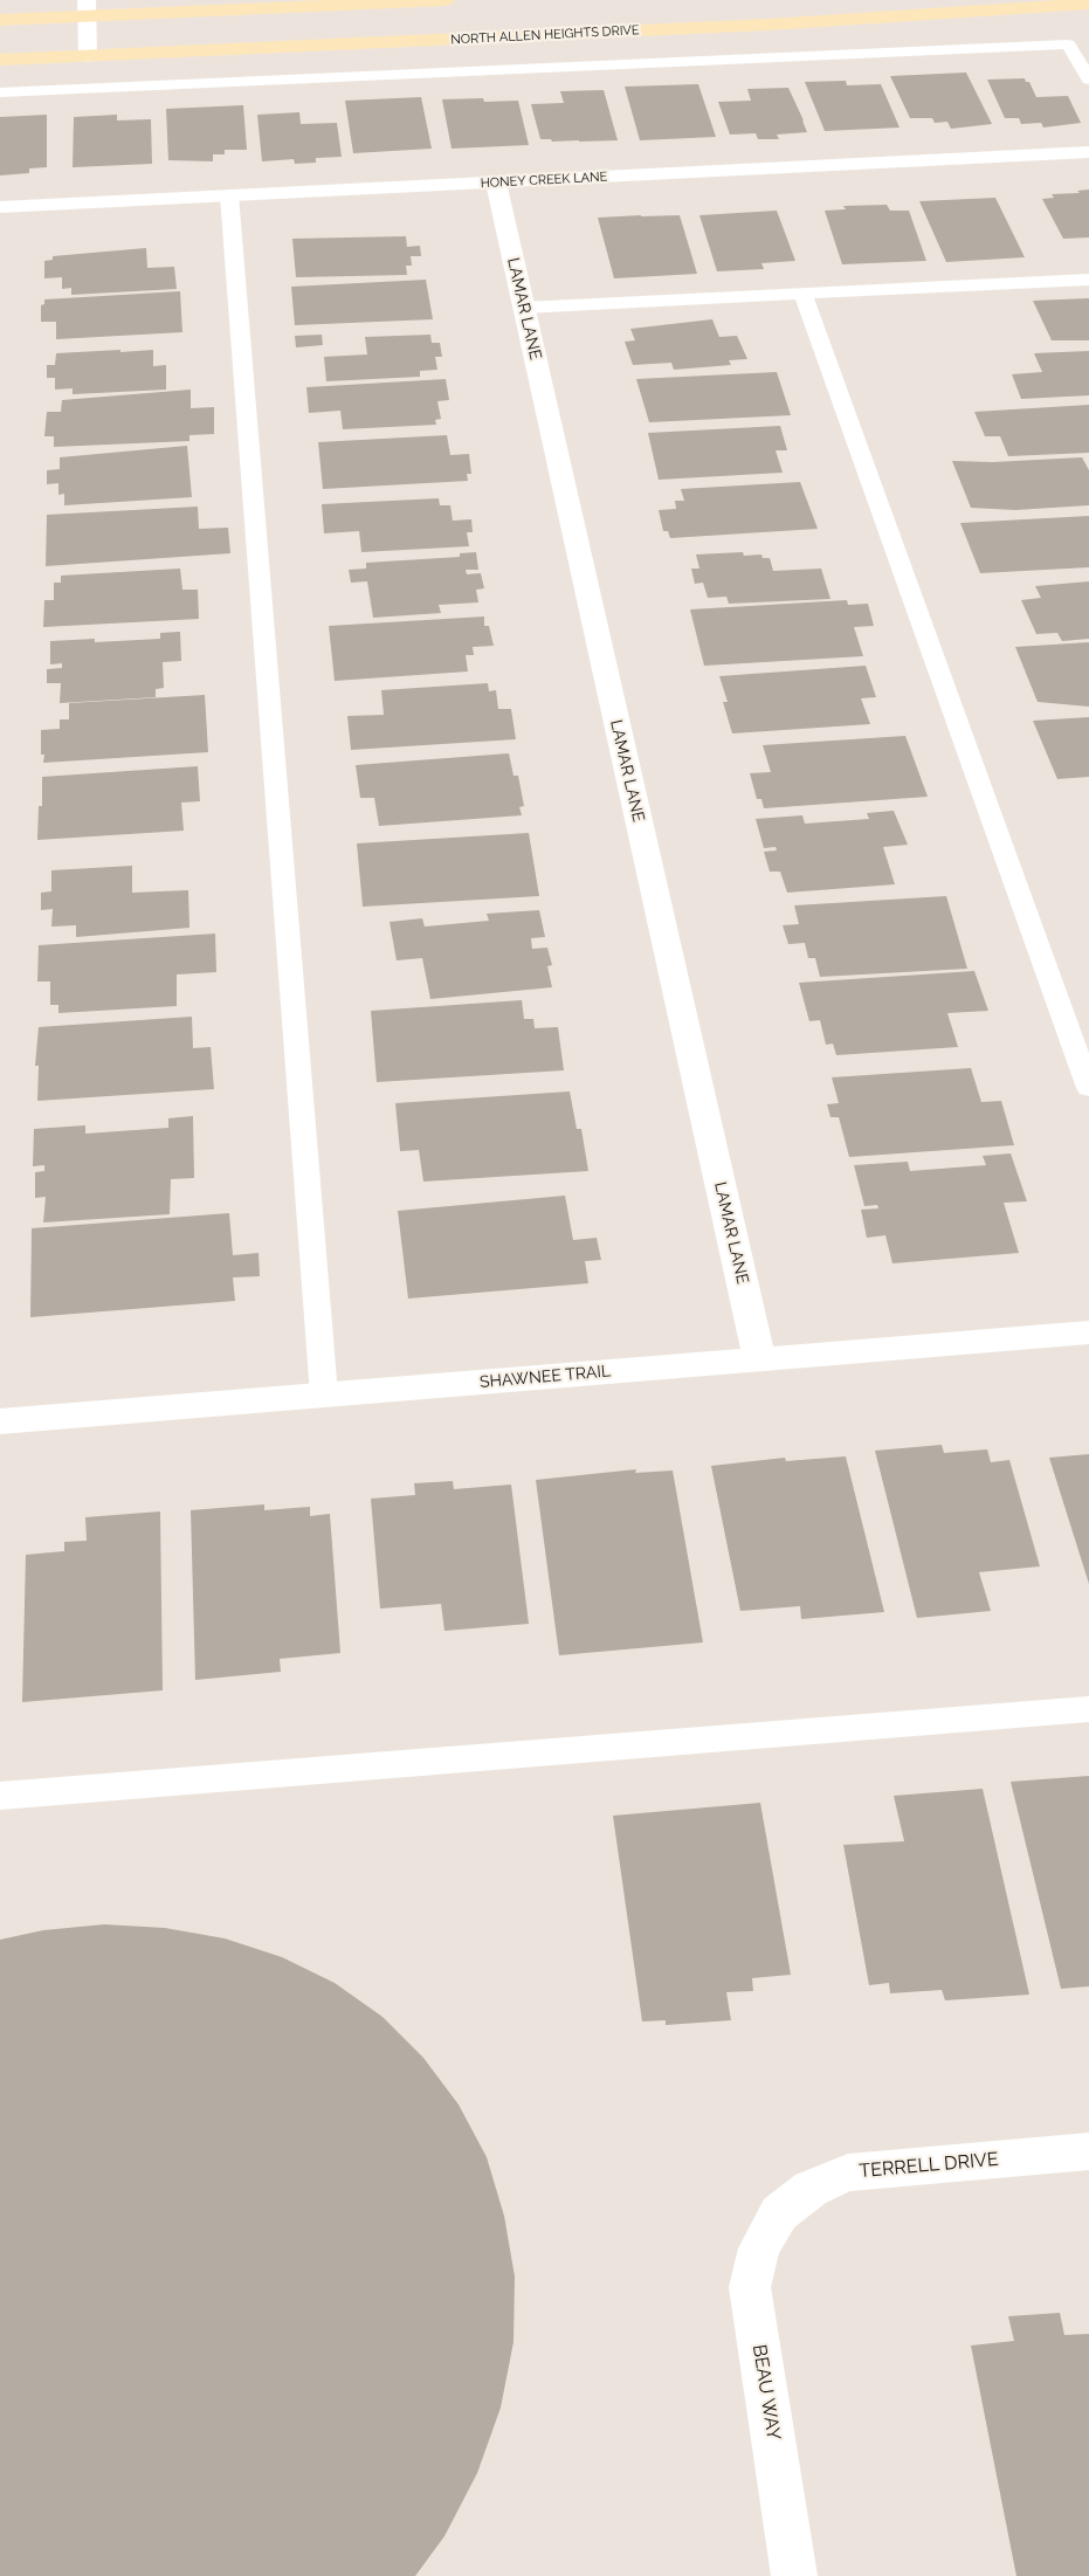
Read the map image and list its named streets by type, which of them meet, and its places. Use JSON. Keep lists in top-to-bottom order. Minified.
{"streets":{"main road":["NORTH ALLEN HEIGHTS DRIVE"],"street":["HONEY CREEK LANE","LAMAR LANE","SHAWNEE TRAIL","TERRELL DRIVE","BEAU WAY"]},"crossings":[["HONEY CREEK LANE","LAMAR LANE"],["LAMAR LANE","SHAWNEE TRAIL"],["TERRELL DRIVE","BEAU WAY"]]}
